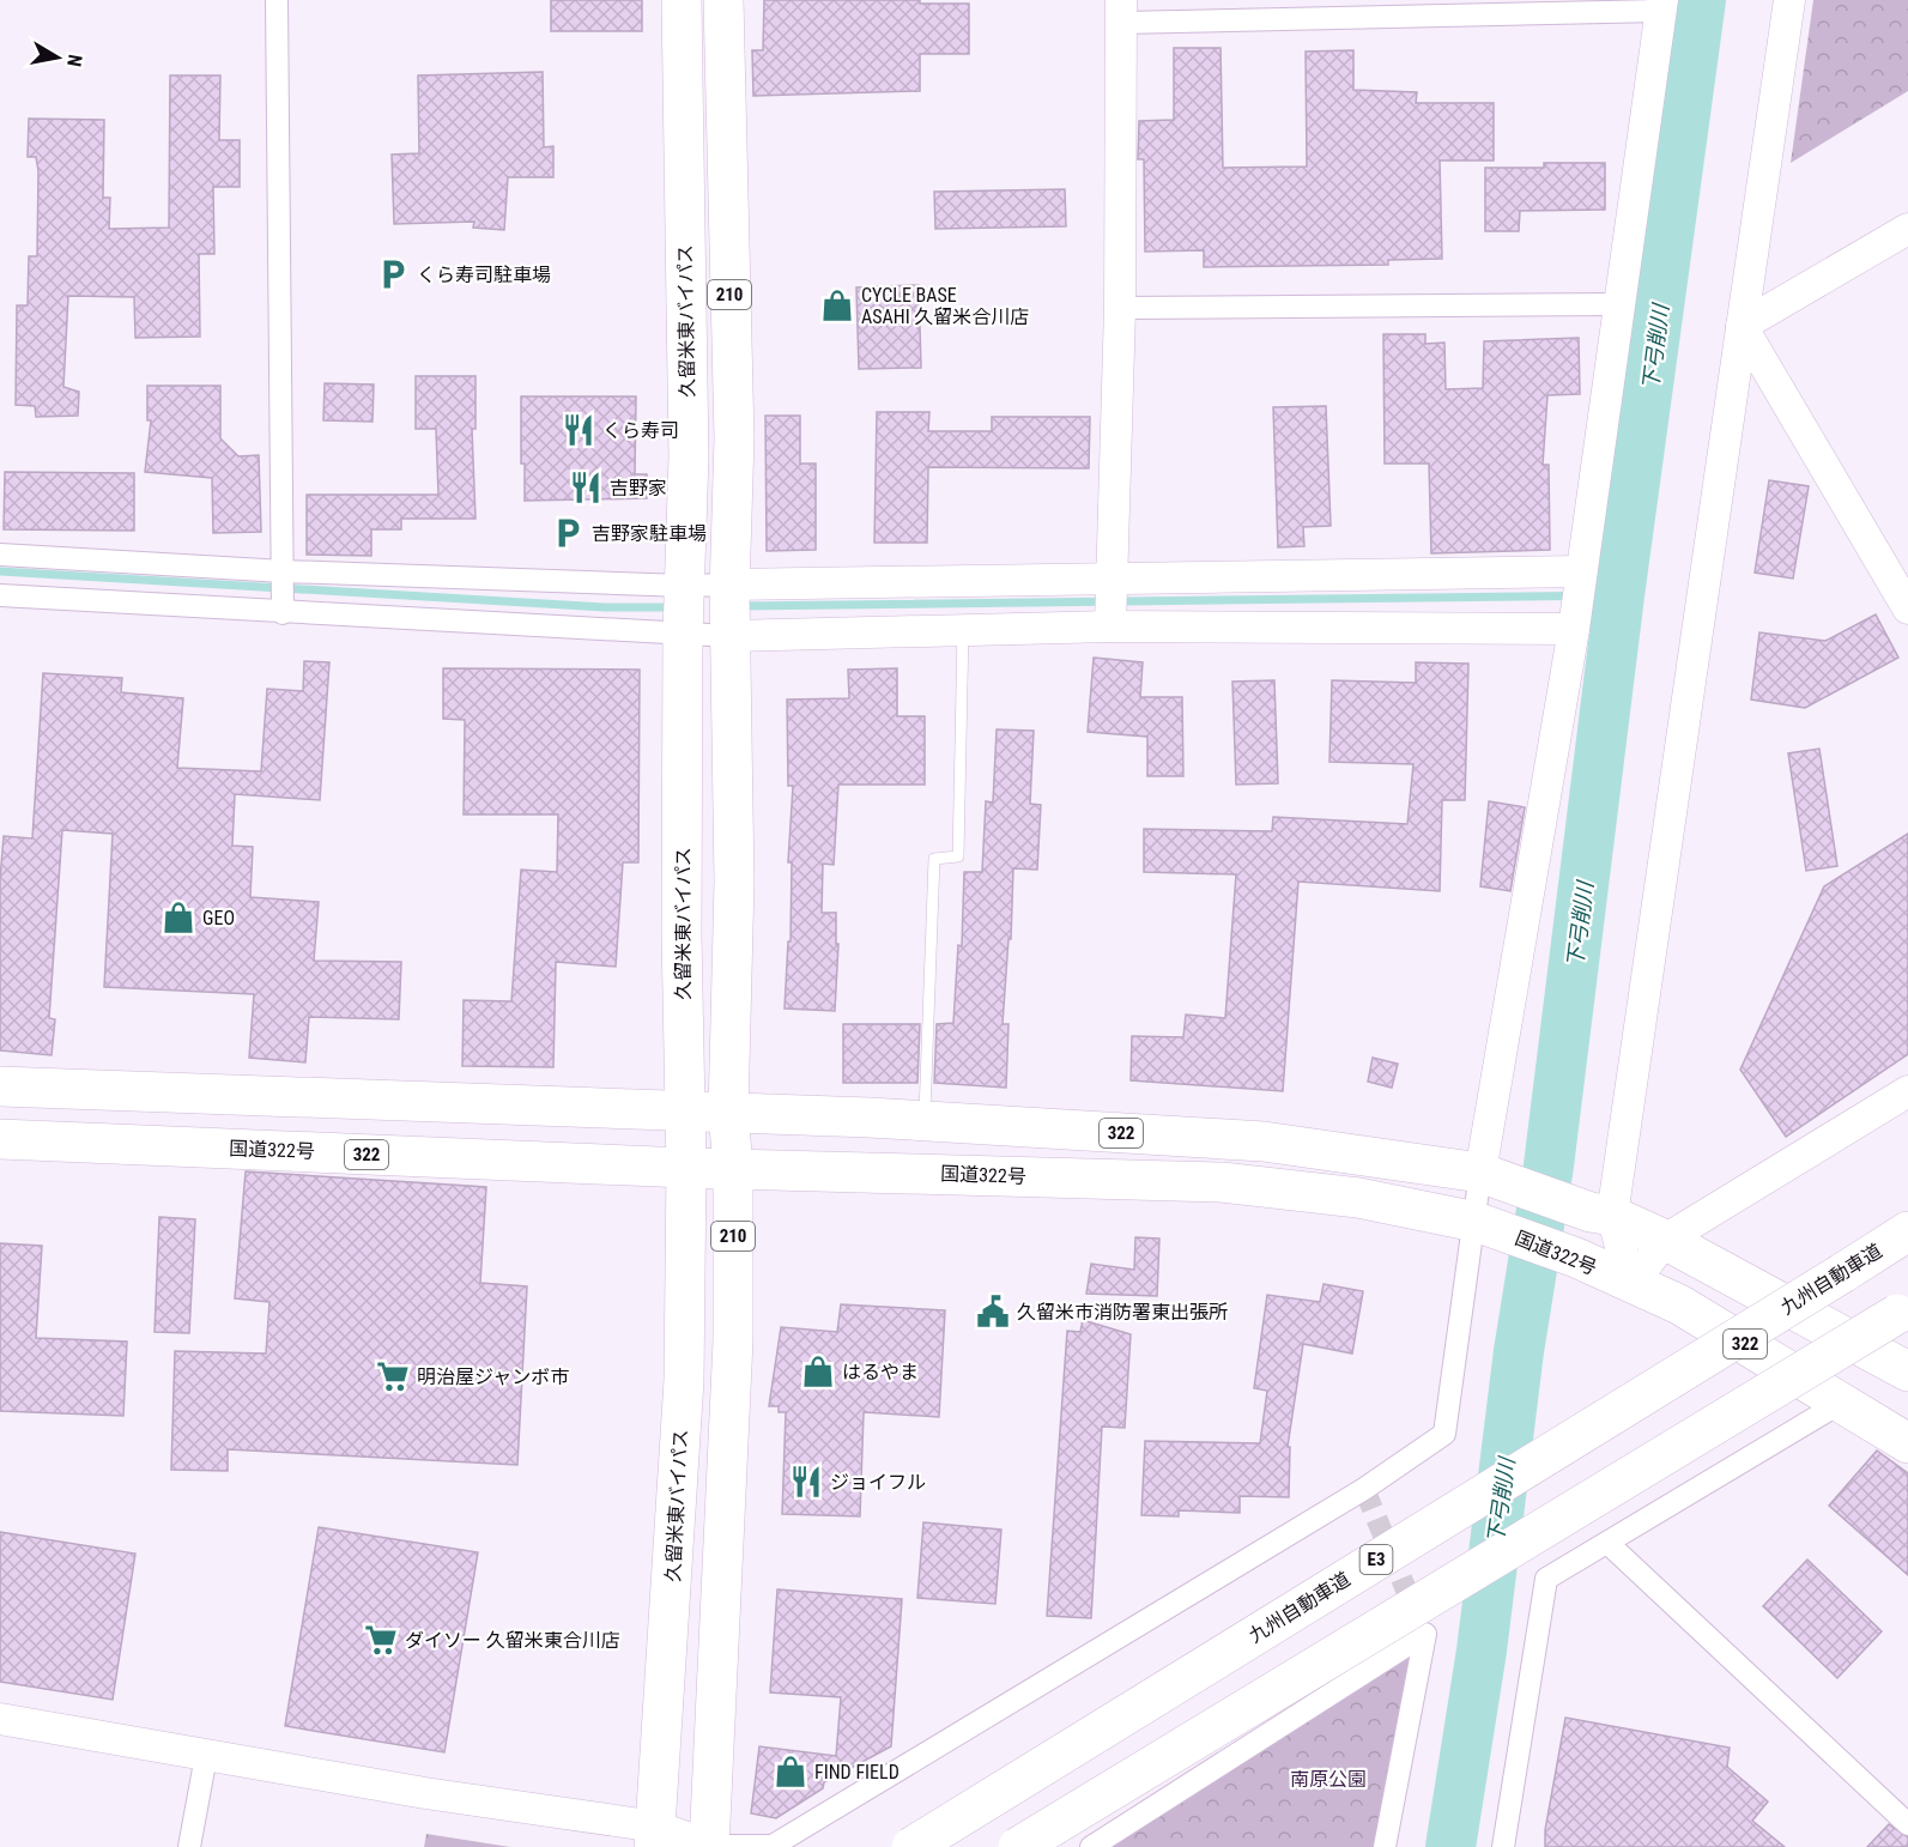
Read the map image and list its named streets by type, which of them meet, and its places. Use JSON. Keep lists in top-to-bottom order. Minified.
{"streets":{"highway":["210","久留米東バイパス","322","国道322号","九州自動車道","E3"]},"crossings":[["210","322"],["210","国道322号"],["久留米東バイパス","322"],["久留米東バイパス","国道322号"]],"water":["下弓削川"],"parks":["南原公園"],"places":{"parking":["くら寿司駐車場","吉野家駐車場"],"shop":["CYCLE BASE ASAHI 久留米合川店","GEO","はるやま","FIND FIELD"],"restaurant":["くら寿司","吉野家","ジョイフル"],"public building":["久留米市消防署東出張所"],"supermarket":["明治屋ジャンボ市","ダイソー 久留米東合川店"]},"north":"right"}
